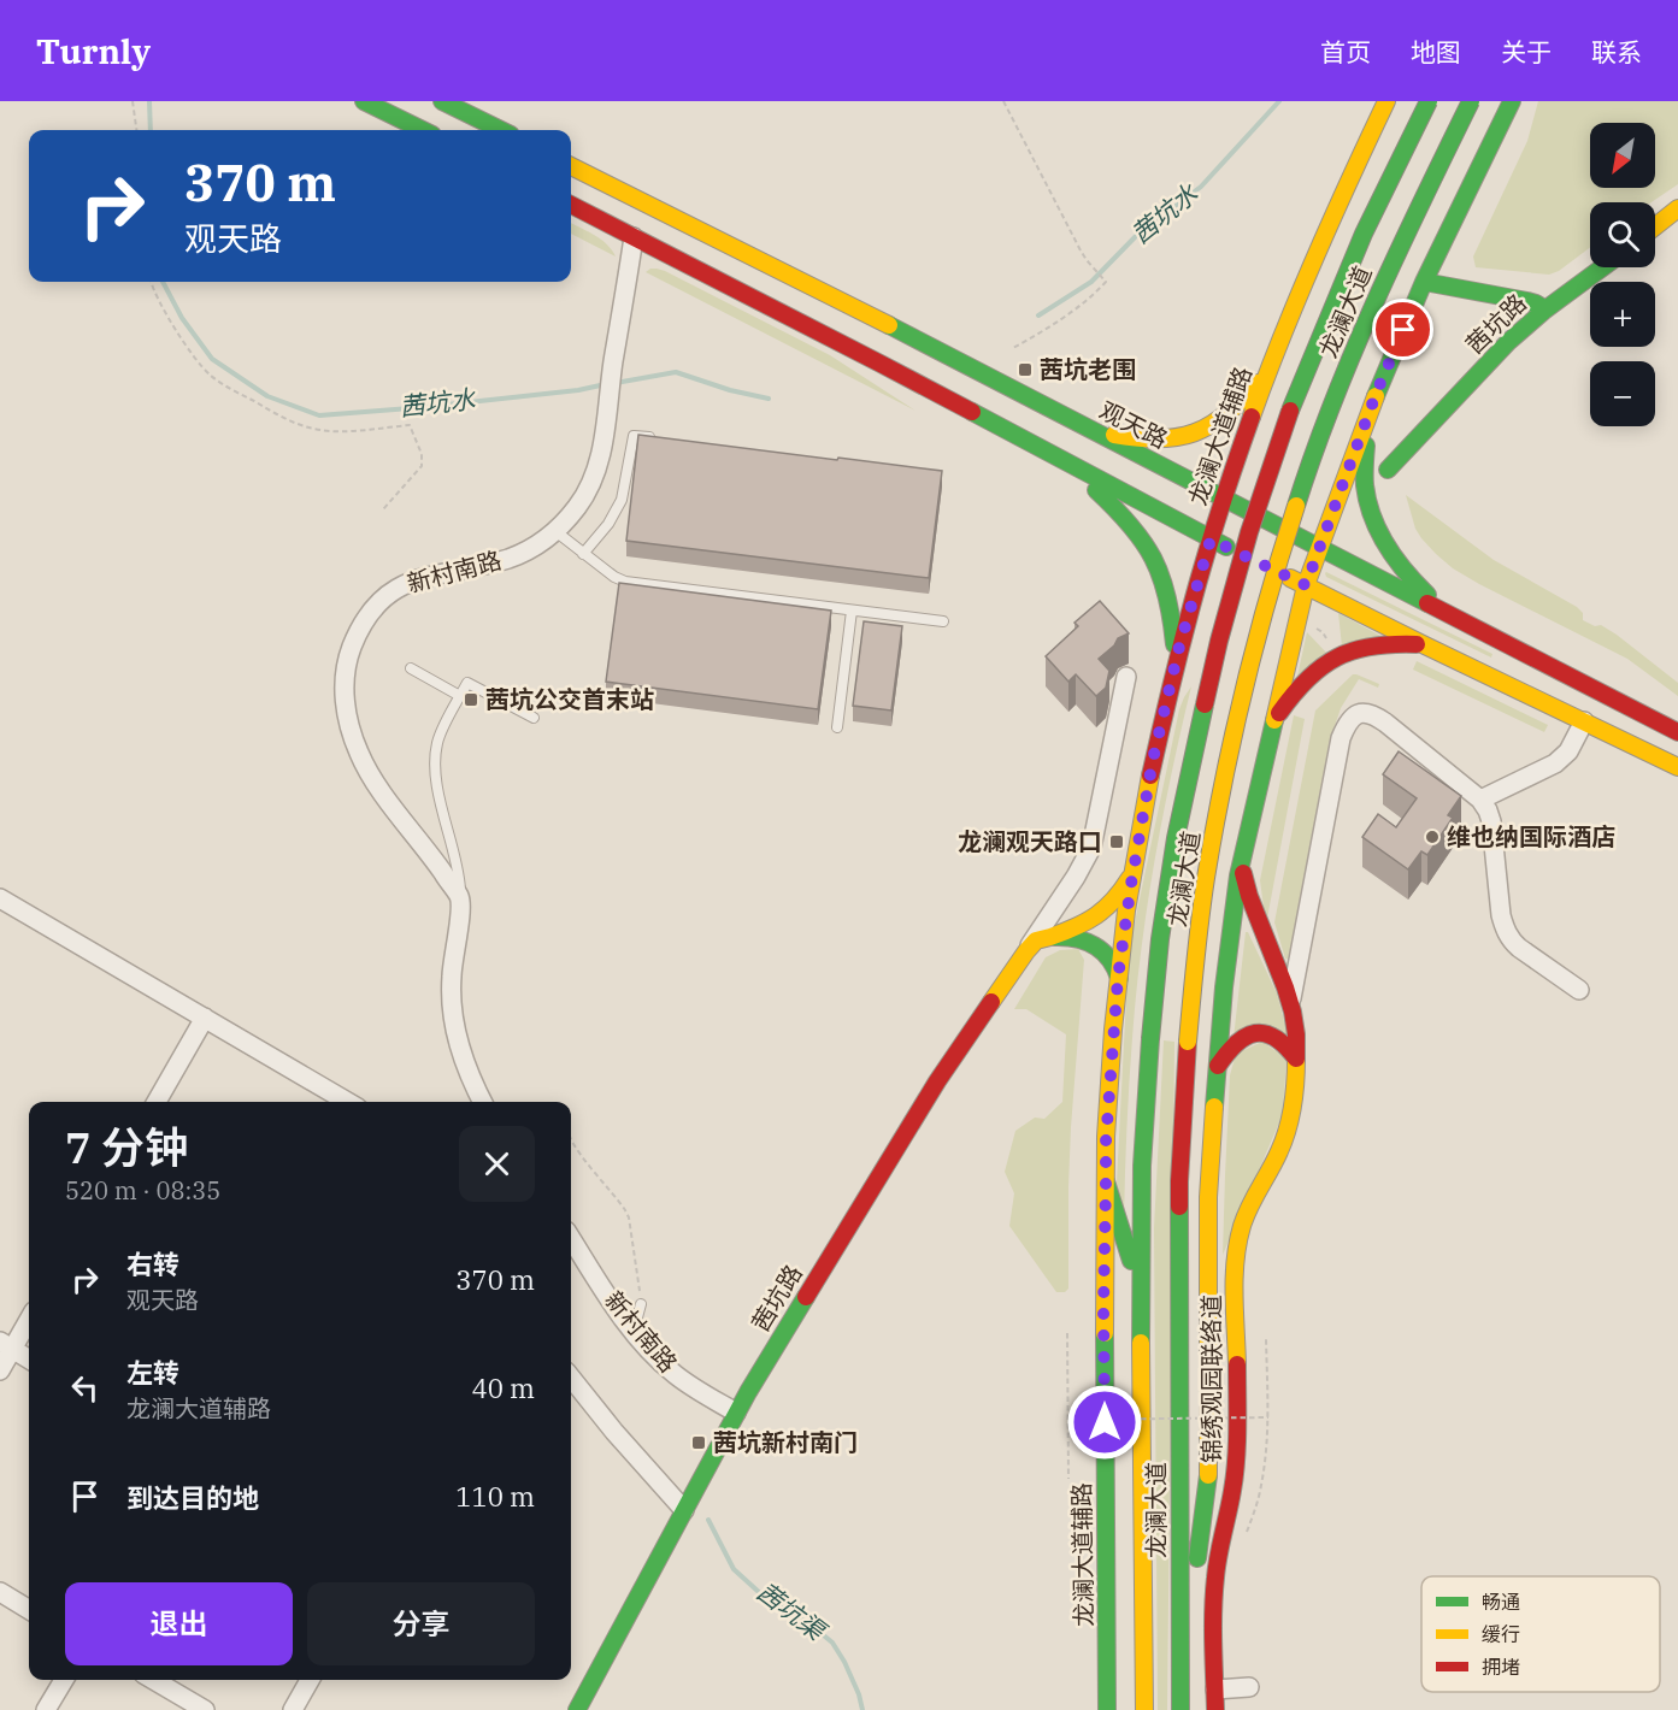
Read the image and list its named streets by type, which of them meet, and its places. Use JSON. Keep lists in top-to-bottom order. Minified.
{"streets":{"main road":["龙澜大道","茜坑路","观天路","龙澜大道辅路","锦绣观园联络道"],"street":["新村南路"]},"crossings":[["茜坑路","龙澜大道辅路"],["茜坑路","新村南路"],["观天路","龙澜大道辅路"]],"water":["茜坑水","茜坑渠"],"places":{"transit":["茜坑老围","茜坑公交首末站","龙澜观天路口","茜坑新村南门"],"other":["维也纳国际酒店"]},"legend":["畅通","缓行","拥堵"],"north":"bottom left","page":{"header":"Turnly","nav":["首页","地图","关于","联系"],"map_buttons":["+","−"],"turn":["370 m","观天路"],"heading":["7 分钟","520 m · 08:35"],"list":[{"name":"右转","note":"观天路","value":"370 m"},{"name":"左转","note":"龙澜大道辅路","value":"40 m"},{"name":"到达目的地","value":"110 m"}],"buttons":["退出","分享"]}}
